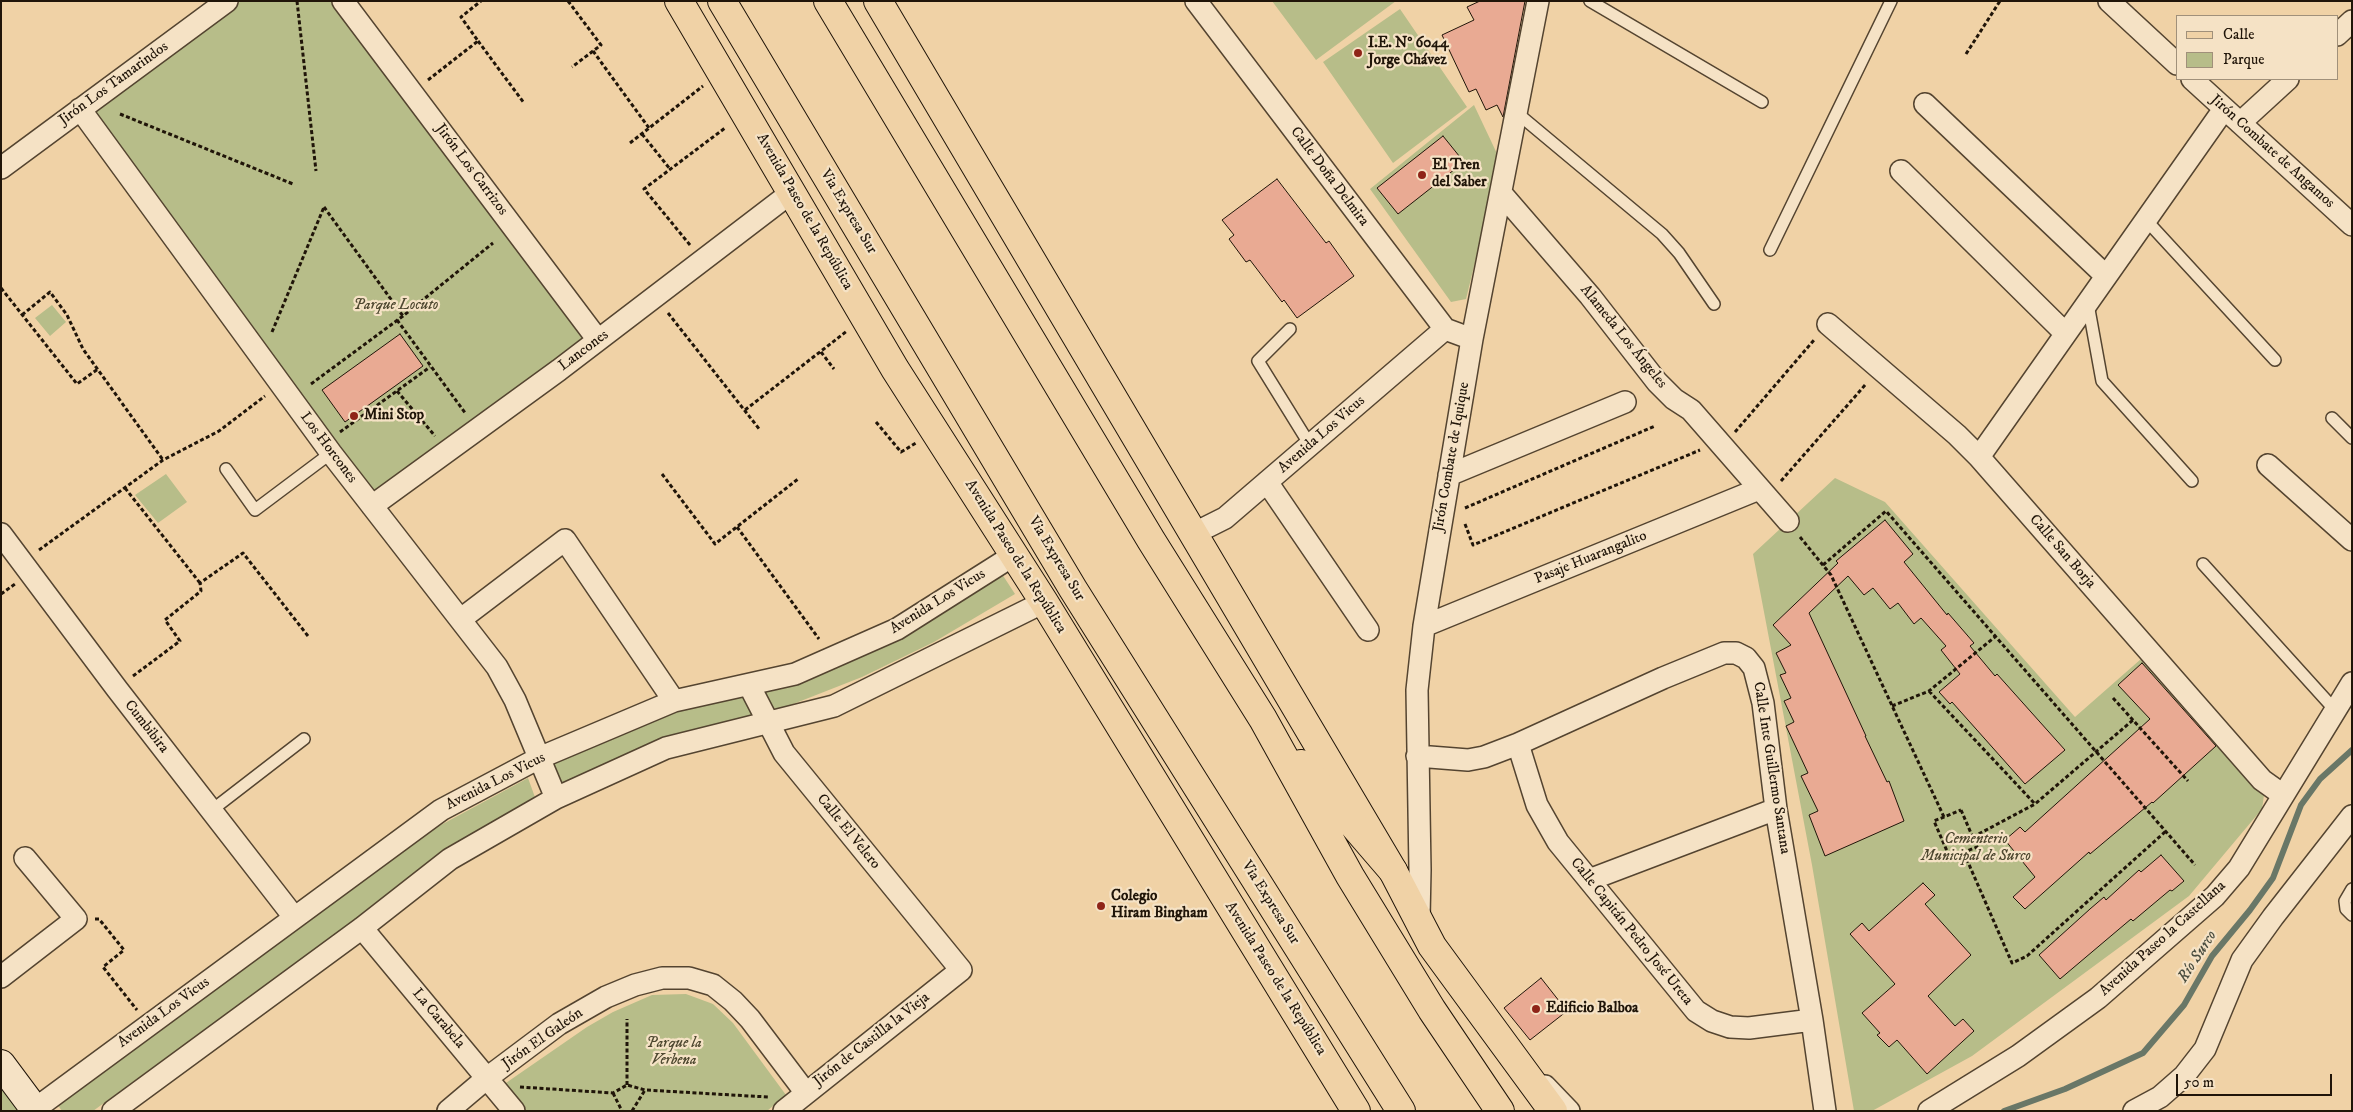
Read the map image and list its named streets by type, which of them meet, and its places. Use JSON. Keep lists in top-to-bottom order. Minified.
{"streets":{"main road":["Avenida Paseo de la República","Via Expresa Sur"],"street":["Jirón Los Tamarindos","Jirón Combate de Angamos","Jirón Los Carrizos","Calle Doña Delmira","Alameda Los Ángeles","Lancones","Avenida Los Vicus","Los Horcones","Jirón Combate de Iquique","Calle San Borja","Pasaje Huarangalito","Cumbibira","Calle Inte Guillermo Santana","Calle El Velero","Calle Capitán Pedro José Ureta","Avenida Paseo la Castellana","La Carabela","Jirón El Galeón","Jirón de Castilla la Vieja"]},"crossings":[["Jirón Los Tamarindos","Los Horcones"],["Jirón Los Carrizos","Lancones"],["Calle Doña Delmira","Avenida Los Vicus"],["Avenida Paseo de la República","Lancones"],["Avenida Paseo de la República","Avenida Los Vicus"],["Alameda Los Ángeles","Jirón Combate de Iquique"],["Alameda Los Ángeles","Pasaje Huarangalito"],["Lancones","Los Horcones"],["Avenida Los Vicus","Los Horcones"],["Avenida Los Vicus","Cumbibira"],["Avenida Los Vicus","Calle El Velero"],["Jirón Combate de Iquique","Pasaje Huarangalito"],["Jirón Combate de Iquique","Calle Inte Guillermo Santana"],["Calle San Borja","Avenida Paseo la Castellana"],["Calle Inte Guillermo Santana","Calle Capitán Pedro José Ureta"],["Calle El Velero","Jirón de Castilla la Vieja"],["La Carabela","Jirón El Galeón"],["Jirón El Galeón","Jirón de Castilla la Vieja"]],"water":["Río Surco"],"parks":["Parque Locuto","Cementerio Municipal de Surco","Parque la Verbena"],"places":["I.E. N° 6044 Jorge Chávez","El Tren del Saber","Mini Stop","Colegio Hiram Bingham","Edificio Balboa"],"legend":["Calle","Parque"],"scale_bar":"50 m"}
